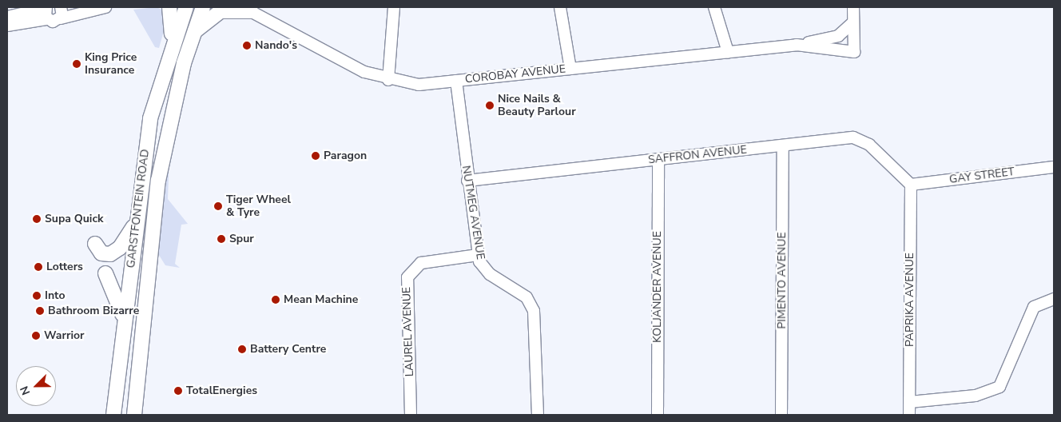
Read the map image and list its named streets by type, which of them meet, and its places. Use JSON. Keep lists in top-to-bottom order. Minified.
{"streets":{"main road":["GARSTFONTEIN ROAD"],"street":["COROBAY AVENUE","SAFFRON AVENUE","GAY STREET","NUTMEG AVENUE","PIMENTO AVENUE","KOLJANDER AVENUE","PAPRIKA AVENUE","LAUREL AVENUE"]},"crossings":[["COROBAY AVENUE","NUTMEG AVENUE"],["SAFFRON AVENUE","GAY STREET"],["SAFFRON AVENUE","NUTMEG AVENUE"],["SAFFRON AVENUE","PIMENTO AVENUE"],["SAFFRON AVENUE","KOLJANDER AVENUE"],["SAFFRON AVENUE","PAPRIKA AVENUE"],["GAY STREET","PAPRIKA AVENUE"],["NUTMEG AVENUE","LAUREL AVENUE"]],"places":["Nando's","King Price Insurance","Nice Nails & Beauty Parlour","Paragon","Tiger Wheel & Tyre","Supa Quick","Spur","Lotters","Into","Mean Machine","Bathroom Bizarre","Warrior","Battery Centre","TotalEnergies"],"north":"bottom left"}
